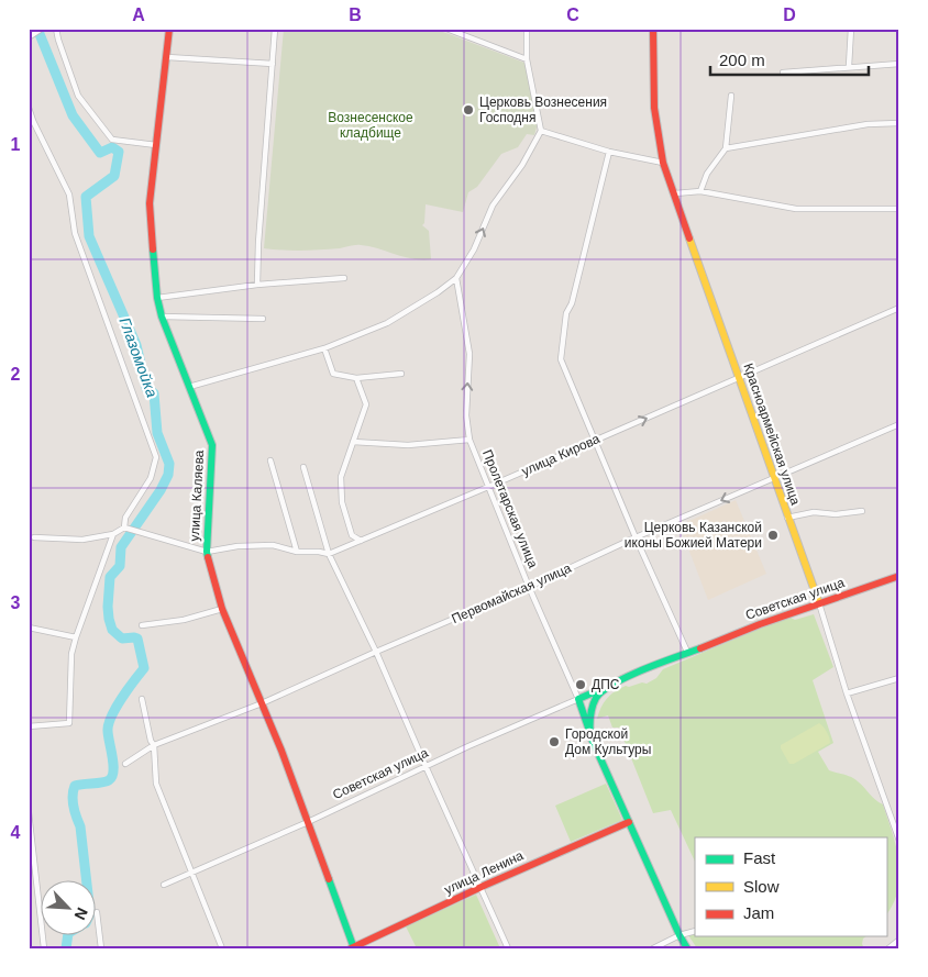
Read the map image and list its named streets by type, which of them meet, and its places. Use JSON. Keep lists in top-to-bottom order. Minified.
{"streets":{"main road":["Красноармейская улица","улица Каляева","Пролетарская улица","Советская улица","улица Ленина"],"street":["улица Кирова","Первомайская улица"]},"crossings":[["Красноармейская улица","улица Кирова"],["Красноармейская улица","Первомайская улица"],["Красноармейская улица","Советская улица"],["улица Кирова","улица Каляева"],["улица Кирова","Пролетарская улица"],["улица Каляева","Первомайская улица"],["улица Каляева","Советская улица"],["улица Каляева","улица Ленина"],["Пролетарская улица","Первомайская улица"],["Пролетарская улица","Советская улица"],["Пролетарская улица","улица Ленина"]],"water":["Глазомойка"],"parks":["Вознесенское кладбище"],"places":["Церковь Вознесения Господня","Церковь Казанской иконы Божией Матери","ДПС","Городской Дом Культуры"],"legend":["Fast","Slow","Jam"],"scale_bar":"200 m","north":"bottom right","grid":{"columns":["A","B","C","D"],"rows":["1","2","3","4"]}}
